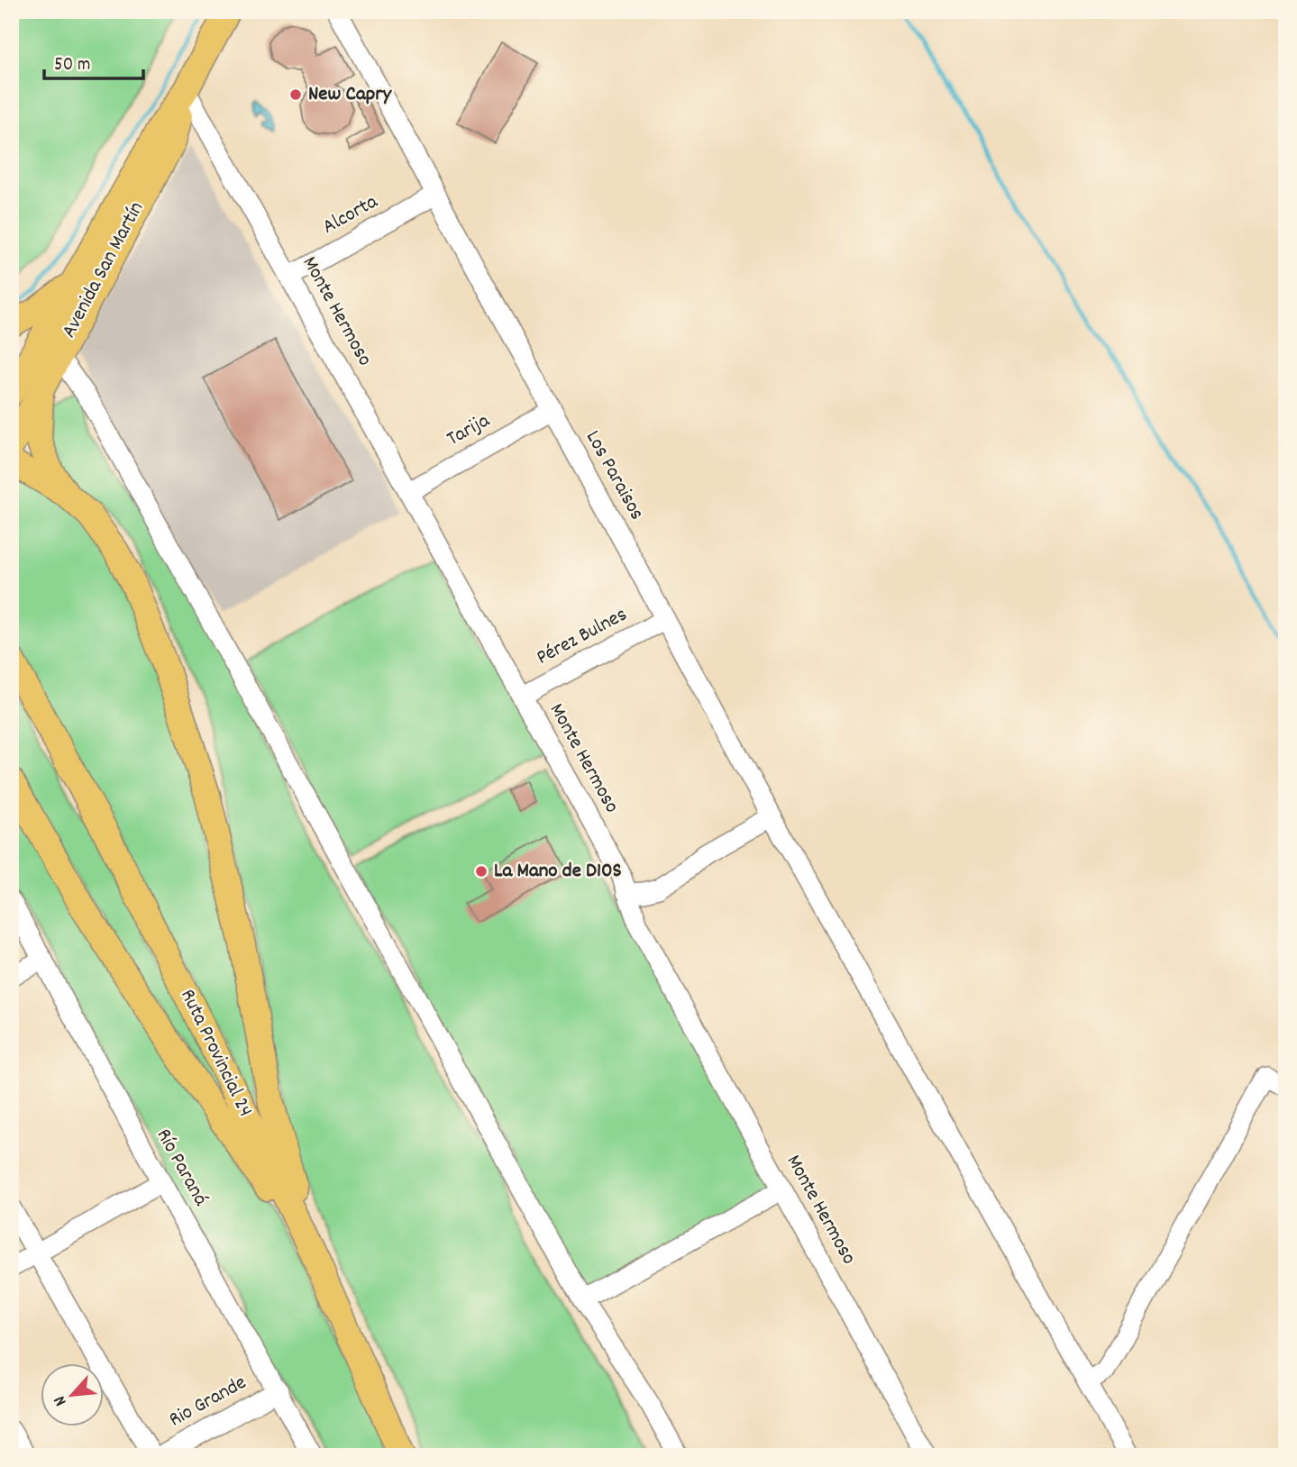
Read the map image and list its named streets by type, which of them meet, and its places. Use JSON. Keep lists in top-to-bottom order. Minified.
{"streets":{"main road":["Avenida San Martín","Ruta Provincial 24"],"street":["Alcorta","Monte Hermoso","Tarija","Los Paraisos","Pérez Bulnes","Río Paraná","Rio Grande"]},"crossings":[["Alcorta","Monte Hermoso"],["Alcorta","Los Paraisos"],["Avenida San Martín","Monte Hermoso"],["Monte Hermoso","Tarija"],["Monte Hermoso","Pérez Bulnes"],["Tarija","Los Paraisos"],["Los Paraisos","Pérez Bulnes"],["Río Paraná","Rio Grande"]],"places":["New Capry","La Mano de D10S"],"scale_bar":"50 m","north":"bottom left"}
